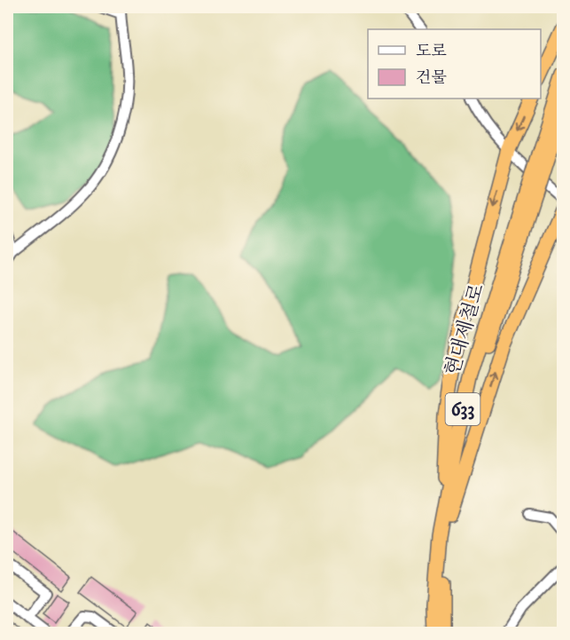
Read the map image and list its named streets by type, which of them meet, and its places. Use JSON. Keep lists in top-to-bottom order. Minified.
{"streets":{"highway":["현대제철로","633"]},"legend":["도로","건물"]}
